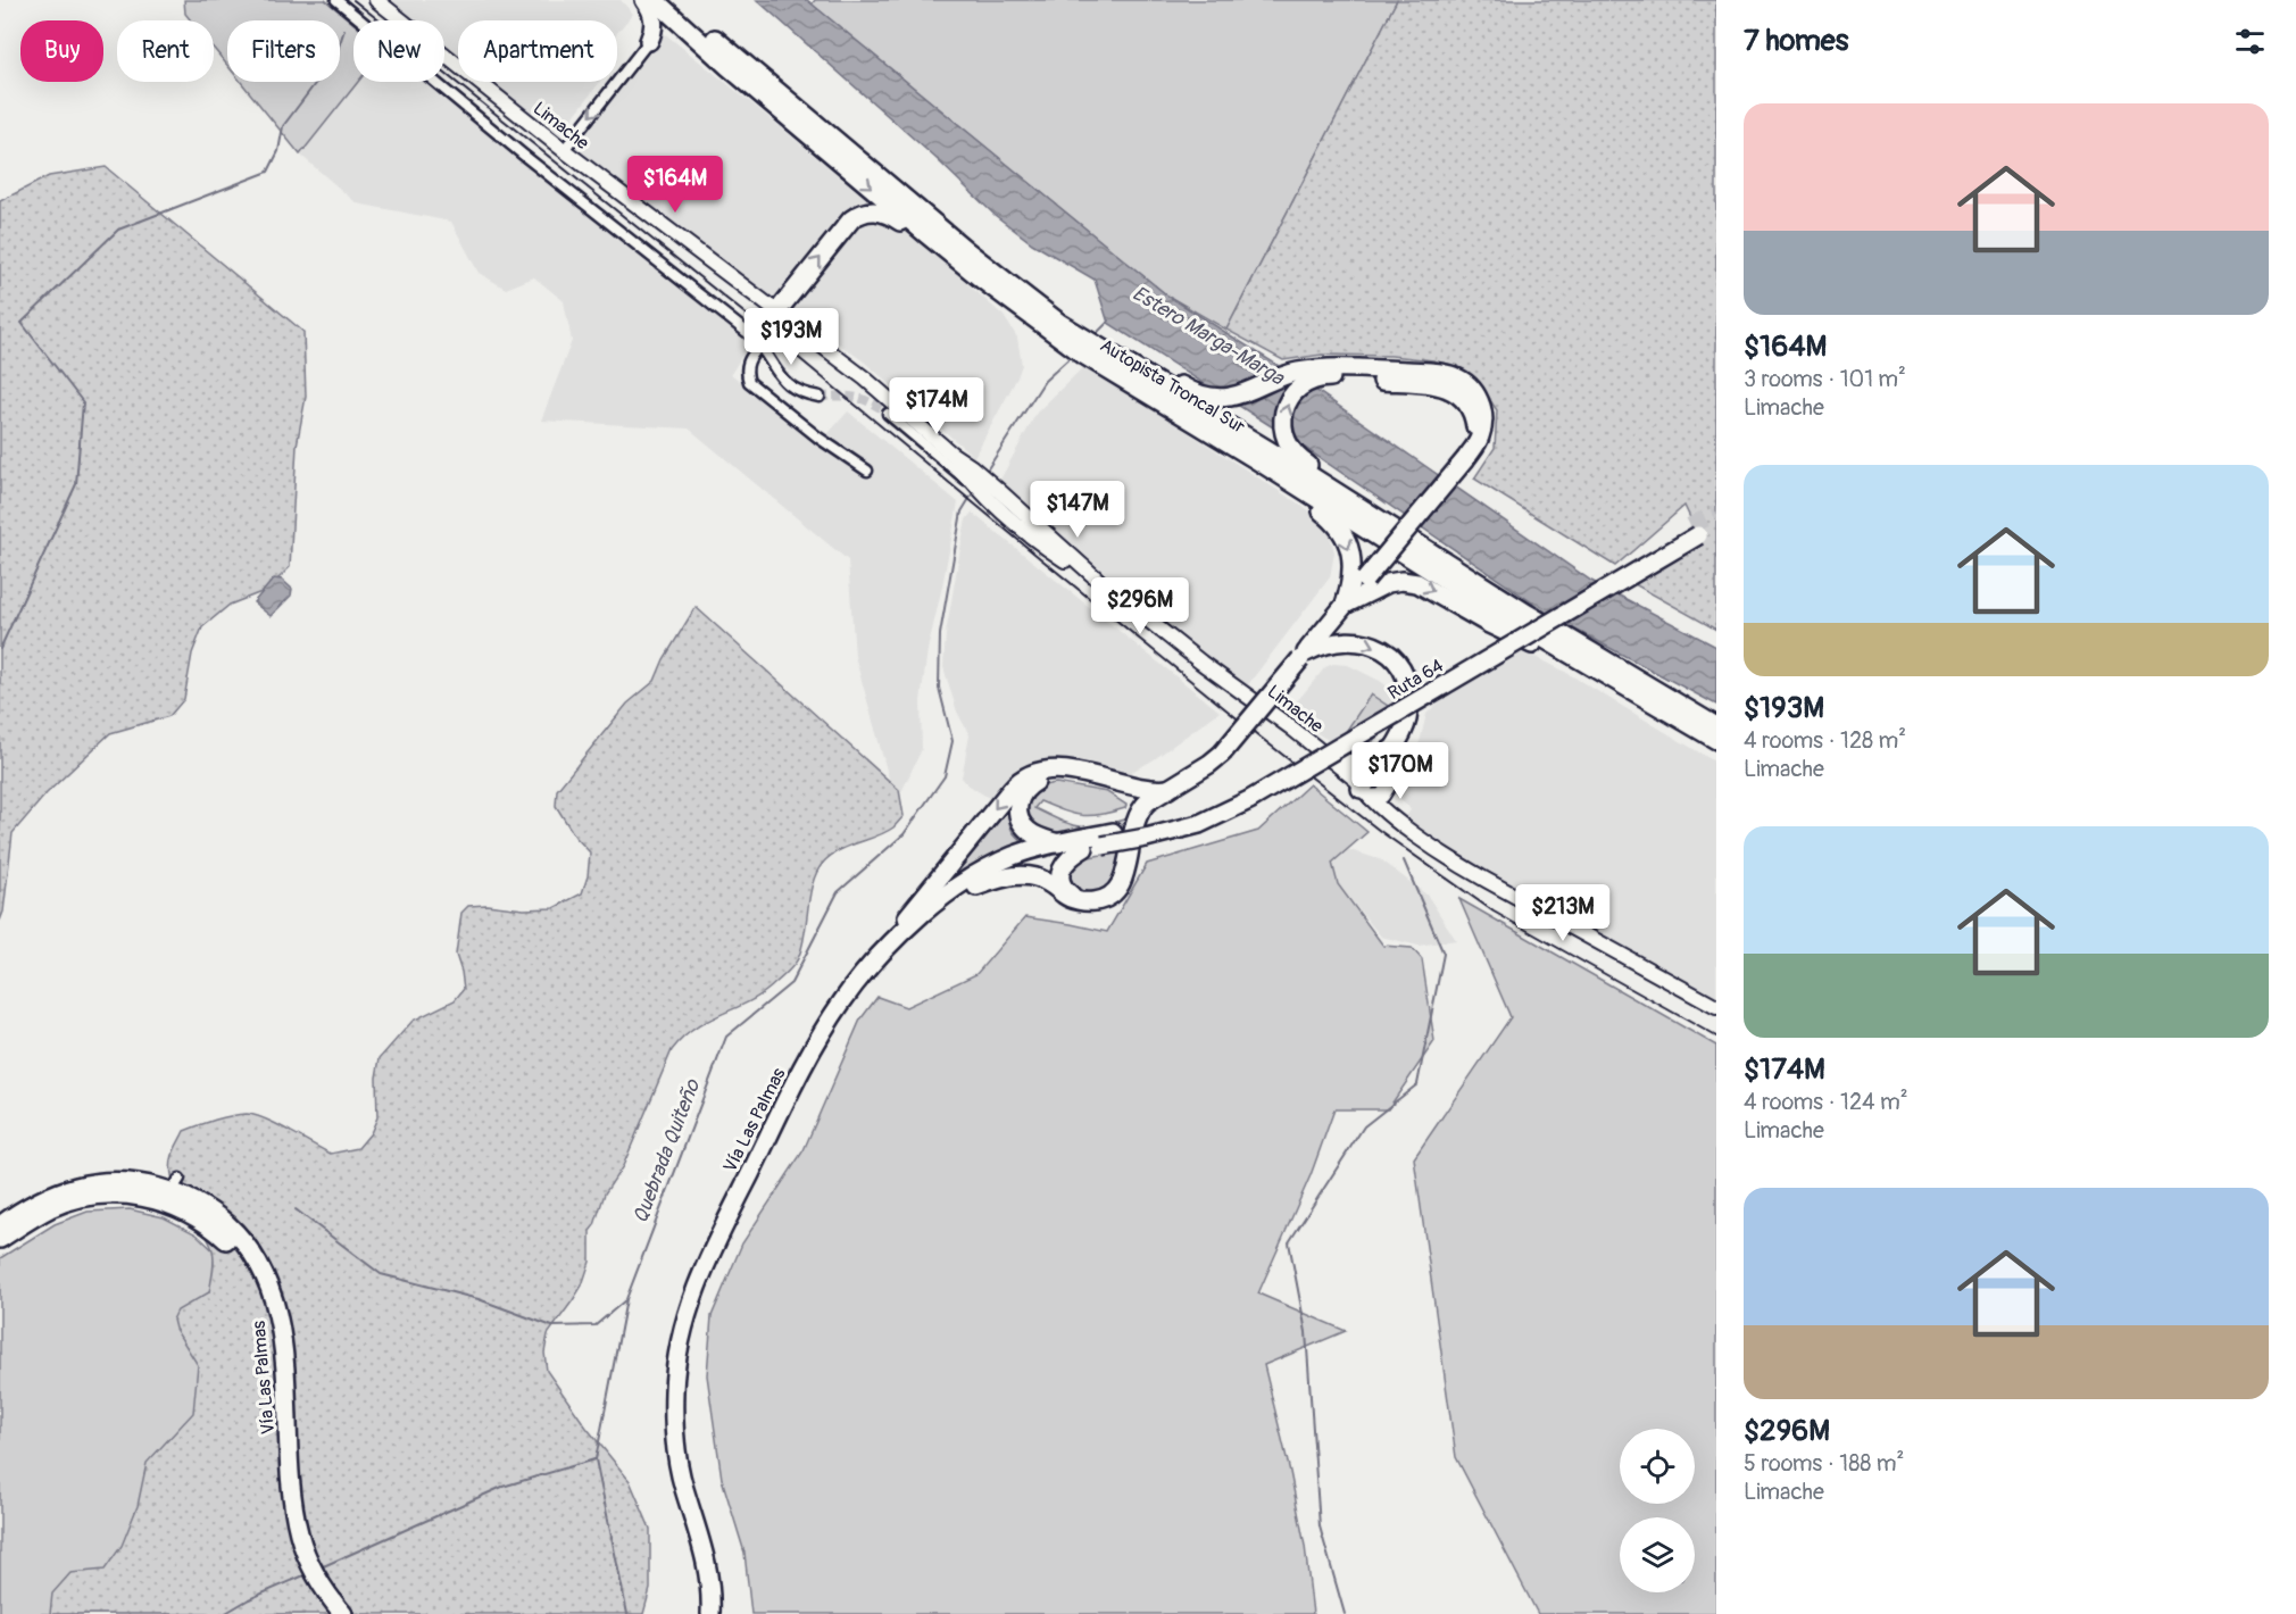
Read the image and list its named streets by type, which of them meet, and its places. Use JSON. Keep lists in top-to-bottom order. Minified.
{"streets":{"highway":["Autopista Troncal Sur","Ruta 64","Vía Las Palmas"],"main road":["Limache"]},"crossings":[["Ruta 64","Vía Las Palmas"]],"water":["Estero Marga-Marga","Quebrada Quiteño"],"page":{"heading":"7 homes","chip":["Buy","Rent","Filters","New","Apartment"],"list":[{"name":"$164M","note":"3 rooms · 101 m² · Limache"},{"name":"$193M","note":"4 rooms · 128 m² · Limache"},{"name":"$174M","note":"4 rooms · 124 m² · Limache"},{"name":"$296M","note":"5 rooms · 188 m² · Limache"}],"price":["$164M","$193M","$174M","$147M","$296M","$170M","$213M"]}}
